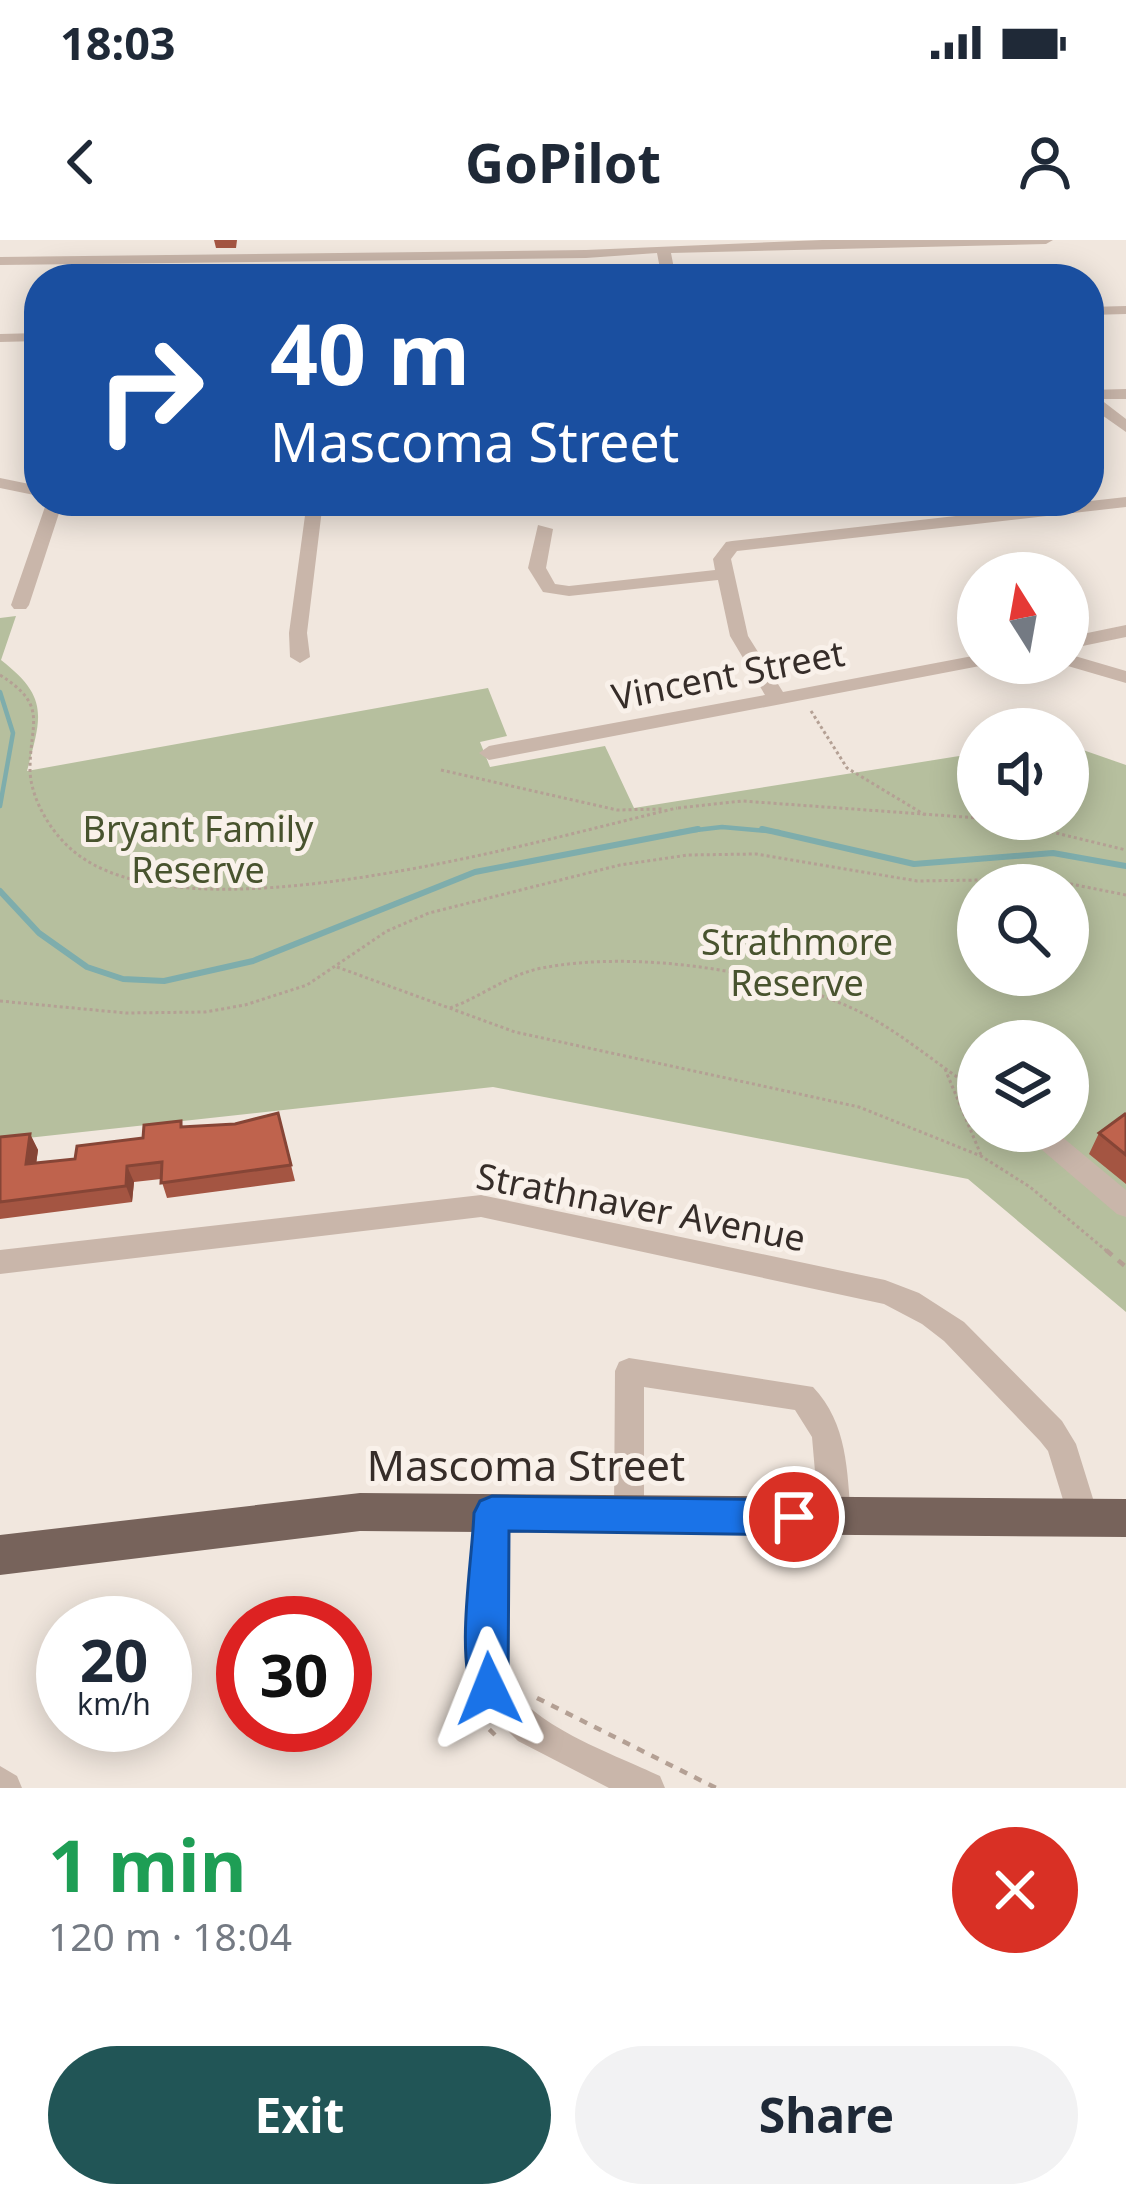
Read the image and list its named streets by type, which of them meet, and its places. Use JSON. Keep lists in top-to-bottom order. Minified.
{"streets":{"main road":["Mascoma Street"],"street":["Vincent Street","Strathnaver Avenue"]},"crossings":[["Strathnaver Avenue","Mascoma Street"]],"parks":["Bryant Family Reserve","Strathmore Reserve"],"north":"top","page":{"status":"18:03","header":"GoPilot","turn":["40 m","Mascoma Street"],"speed":"20 km/h","limit":"30","heading":["1 min","120 m · 18:04"],"buttons":["Exit","Share"]}}
